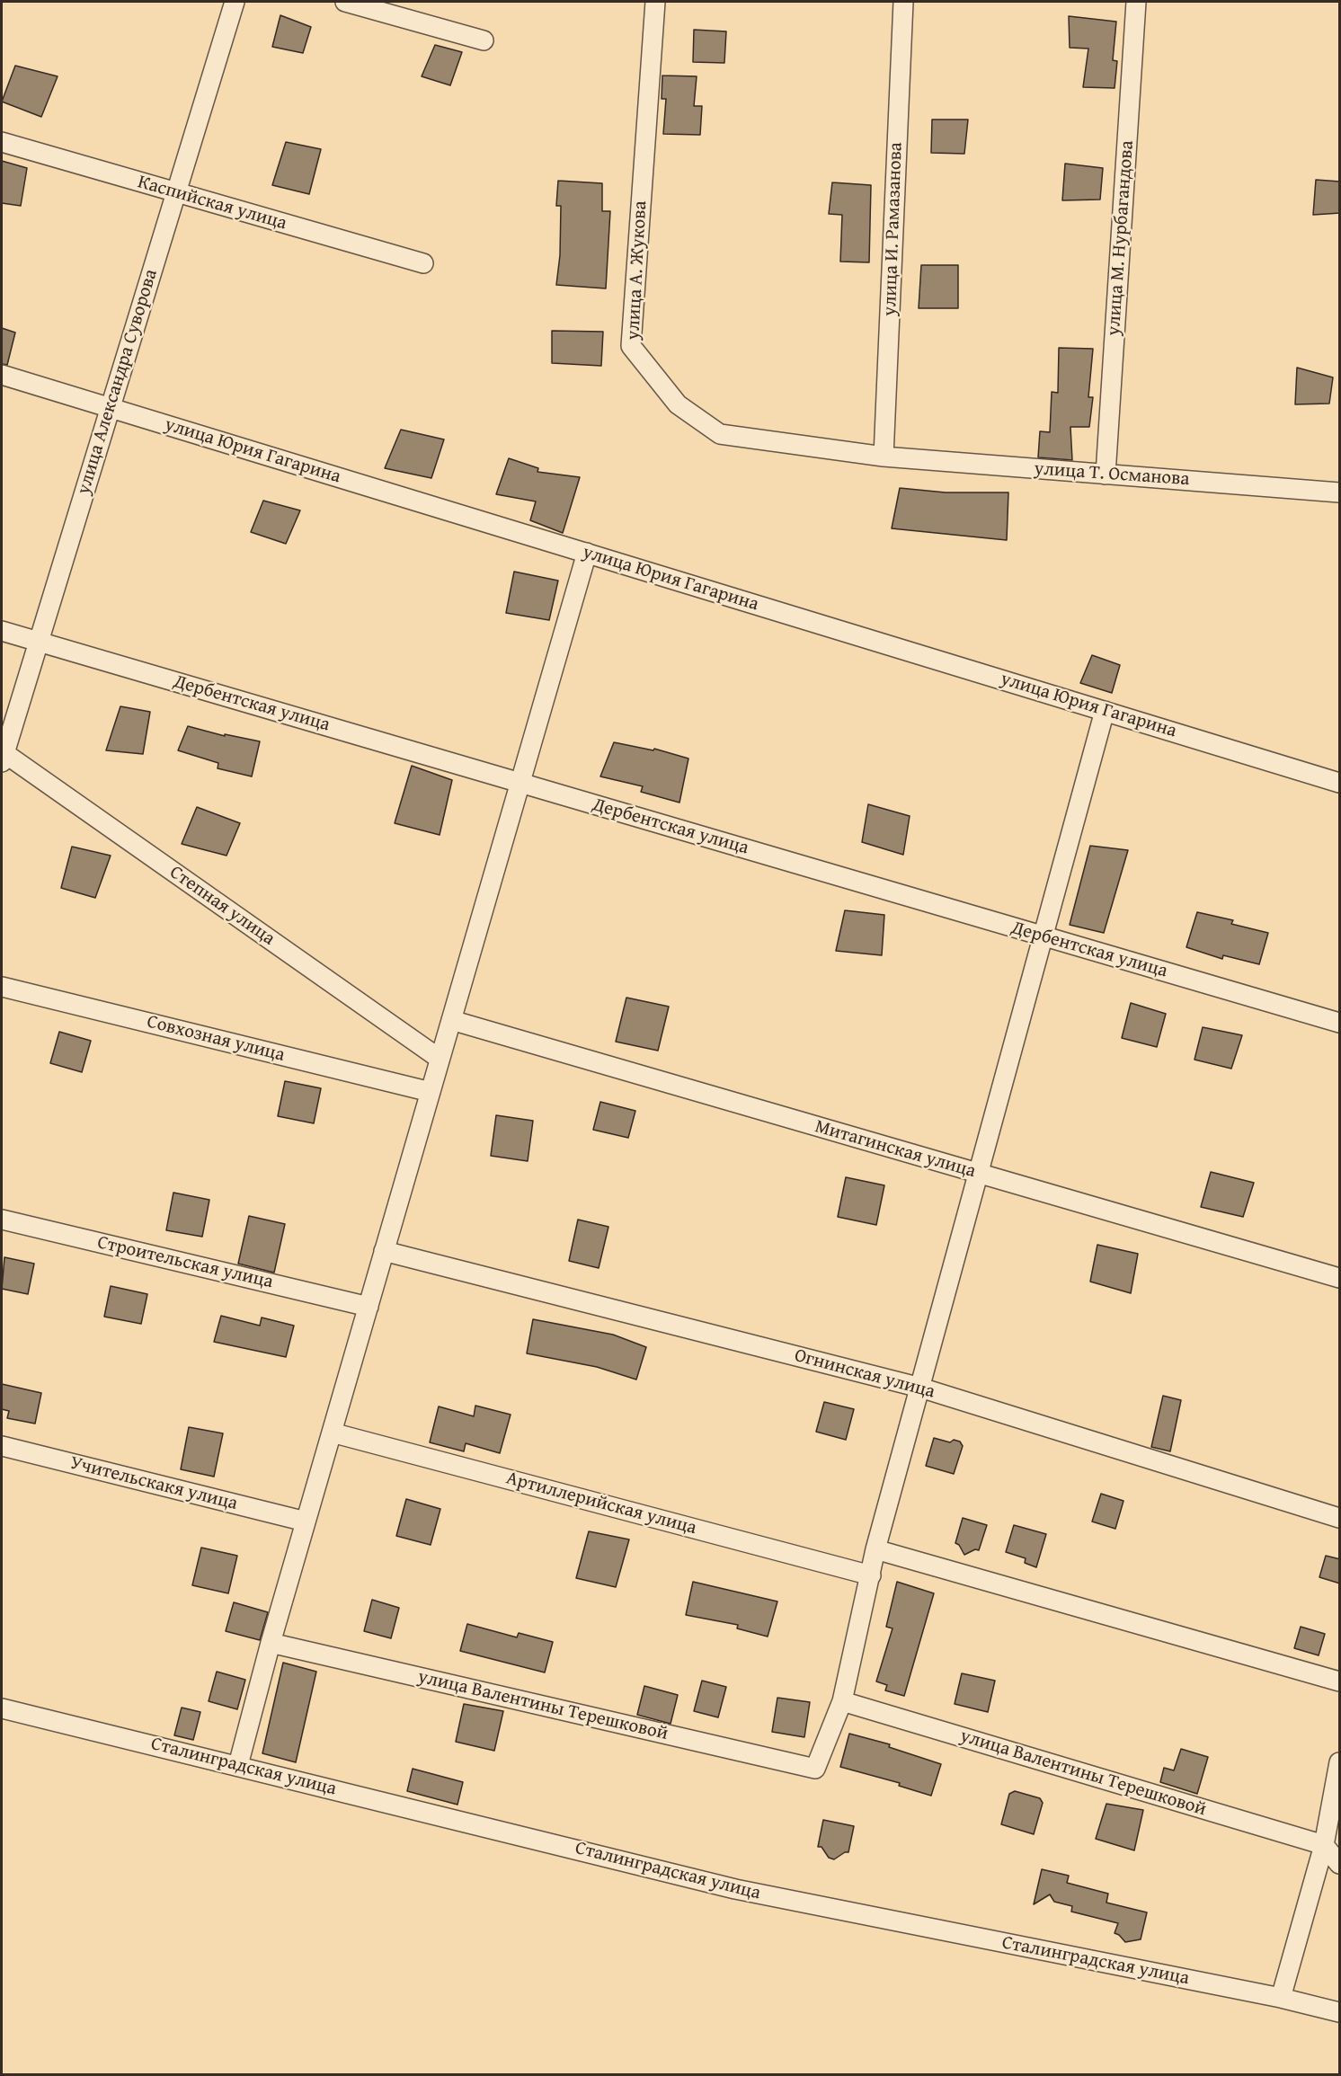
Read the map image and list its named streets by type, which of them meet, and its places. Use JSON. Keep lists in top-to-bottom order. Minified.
{"streets":{"street":["Каспийская улица","улица И. Рамазанова","улица М. Нурбагандова","улица А. Жукова","улица Александра Суворова","улица Юрия Гагарина","улица Т. Османова","Дербентская улица","Степная улица","Совхозная улица","Митагинская улица","Строительская улица","Огнинская улица","Учительскакя улица","Артиллерийская улица","улица Валентины Терешковой","Сталинградская улица"]},"crossings":[["Каспийская улица","улица Александра Суворова"],["улица И. Рамазанова","улица А. Жукова"],["улица И. Рамазанова","улица Т. Османова"],["улица М. Нурбагандова","улица Т. Османова"],["улица А. Жукова","улица Т. Османова"],["улица Александра Суворова","улица Юрия Гагарина"],["улица Александра Суворова","Дербентская улица"],["улица Александра Суворова","Степная улица"]]}
